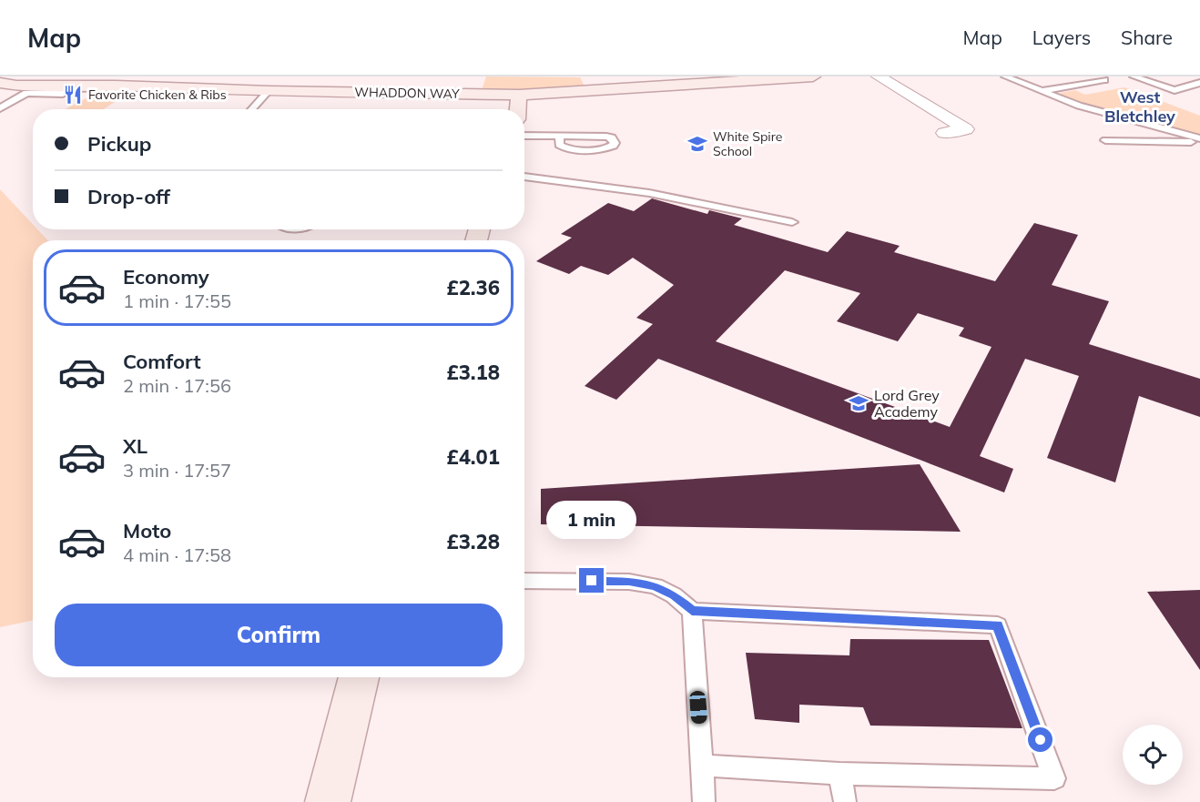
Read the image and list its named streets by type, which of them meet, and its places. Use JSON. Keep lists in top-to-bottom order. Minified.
{"streets":{"street":["WHADDON WAY"]},"districts":["West Bletchley"],"places":{"restaurant":["Favorite Chicken & Ribs"],"school or university":["White Spire School","Lord Grey Academy"]},"page":{"header":"Map","nav":["Map","Layers","Share"],"banner":["Pickup","Drop-off"],"list":[{"name":"Economy","note":"1 min · 17:55","value":"£2.36"},{"name":"Comfort","note":"2 min · 17:56","value":"£3.18"},{"name":"XL","note":"3 min · 17:57","value":"£4.01"},{"name":"Moto","note":"4 min · 17:58","value":"£3.28"}],"bubble":"1 min","buttons":"Confirm"}}
